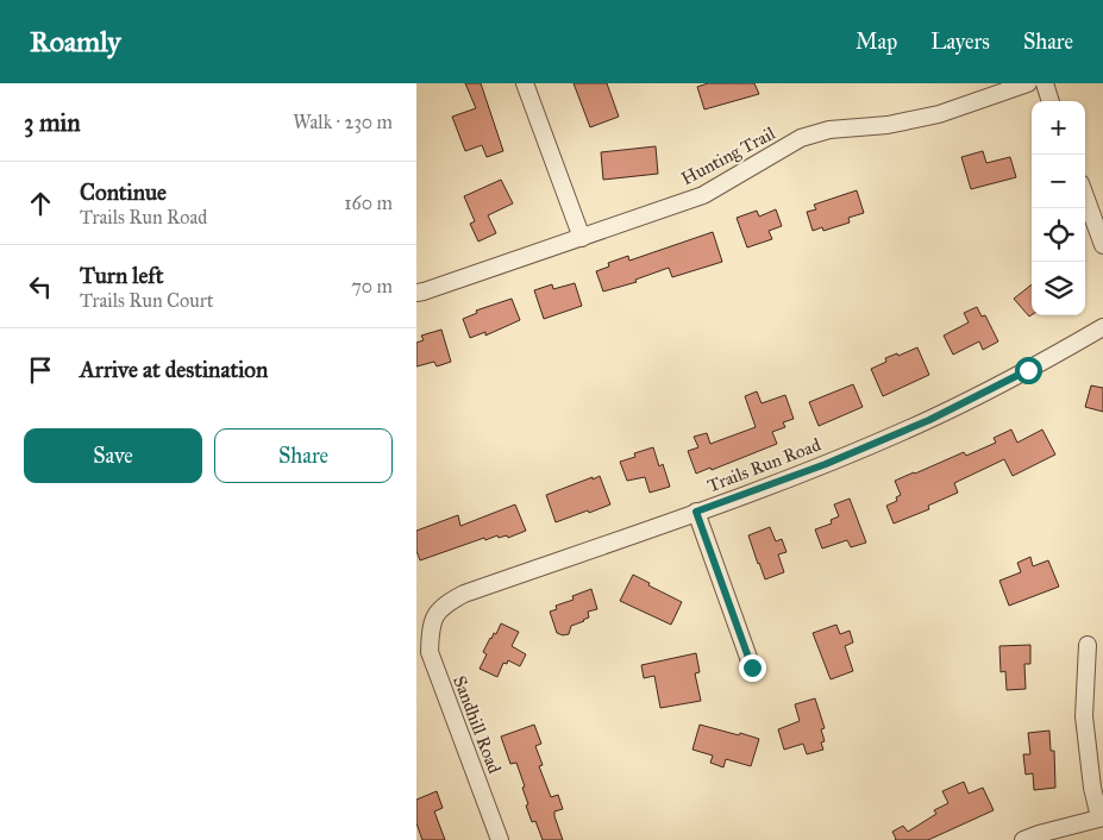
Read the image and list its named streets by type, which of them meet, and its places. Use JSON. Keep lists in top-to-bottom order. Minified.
{"streets":{"street":["Hunting Trail","Trails Run Road","Sandhill Road"]},"crossings":[["Trails Run Road","Sandhill Road"]],"page":{"header":"Roamly","nav":["Map","Layers","Share"],"heading":["3 min","Walk · 230 m"],"map_buttons":["+","−"],"list":[["Continue","Trails Run Road","160 m"],["Turn left","Trails Run Court","70 m"],"Arrive at destination"],"buttons":["Save","Share"]}}
